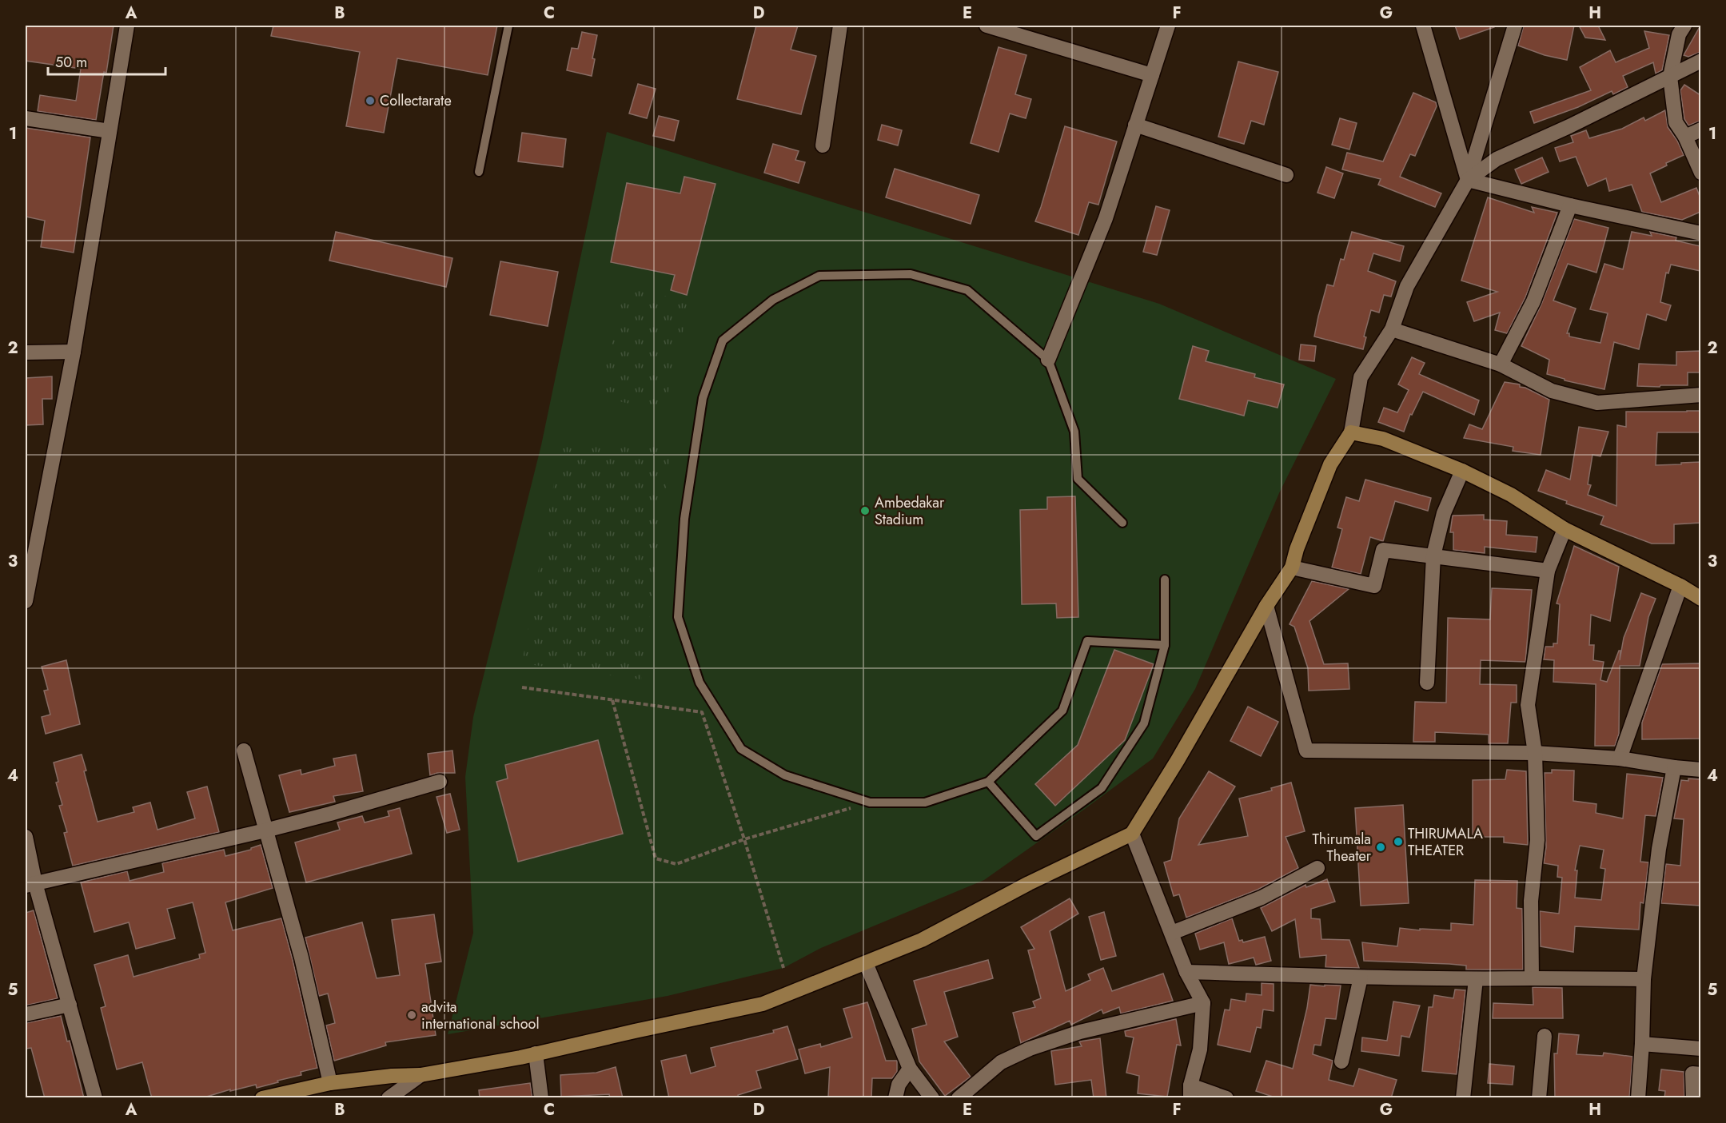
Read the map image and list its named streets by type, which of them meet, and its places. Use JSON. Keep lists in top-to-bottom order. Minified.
{"places":["Collectarate","Ambedakar Stadium","THIRUMALA THEATER","Thirumala Theater","advita international school"],"scale_bar":"50 m","grid":{"columns":["A","B","C","D","E","F","G","H"],"rows":["1","2","3","4","5"]}}
